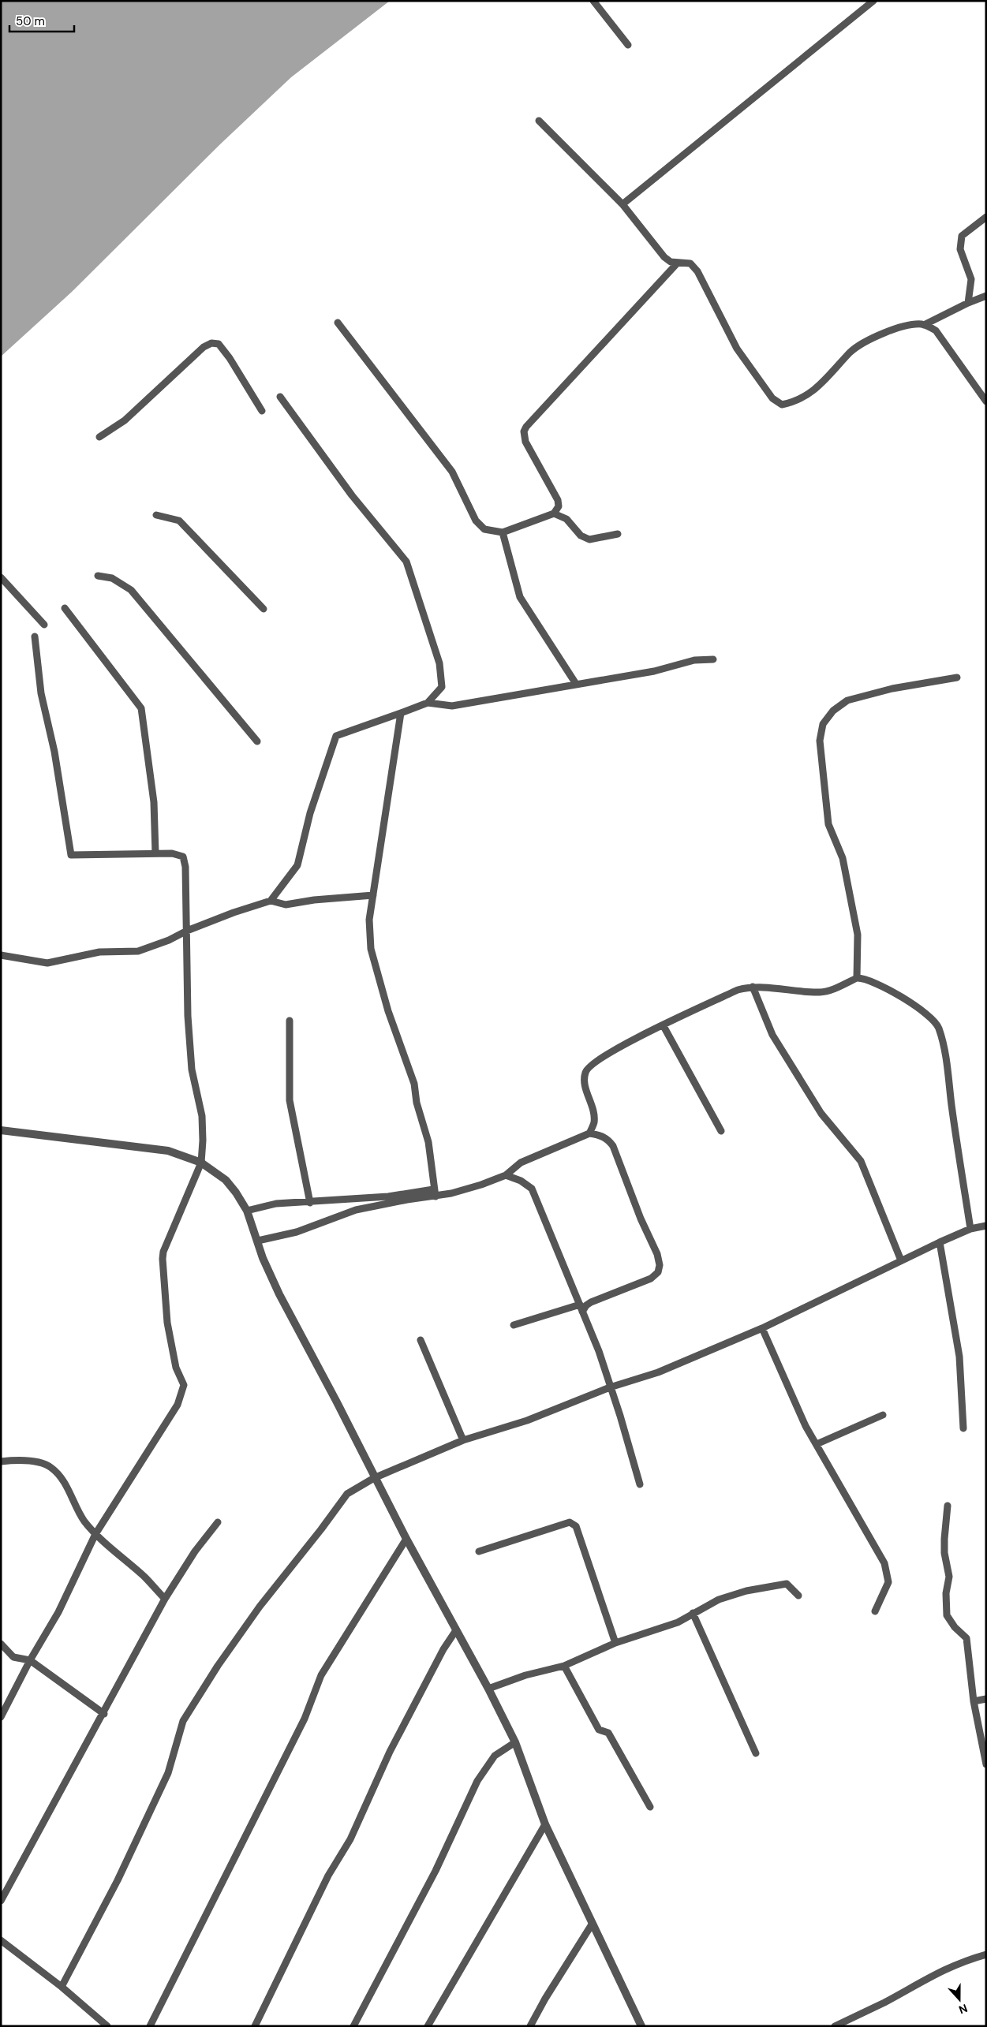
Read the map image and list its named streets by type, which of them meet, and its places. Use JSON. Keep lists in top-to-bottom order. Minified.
{"scale_bar":"50 m","north":"bottom"}
